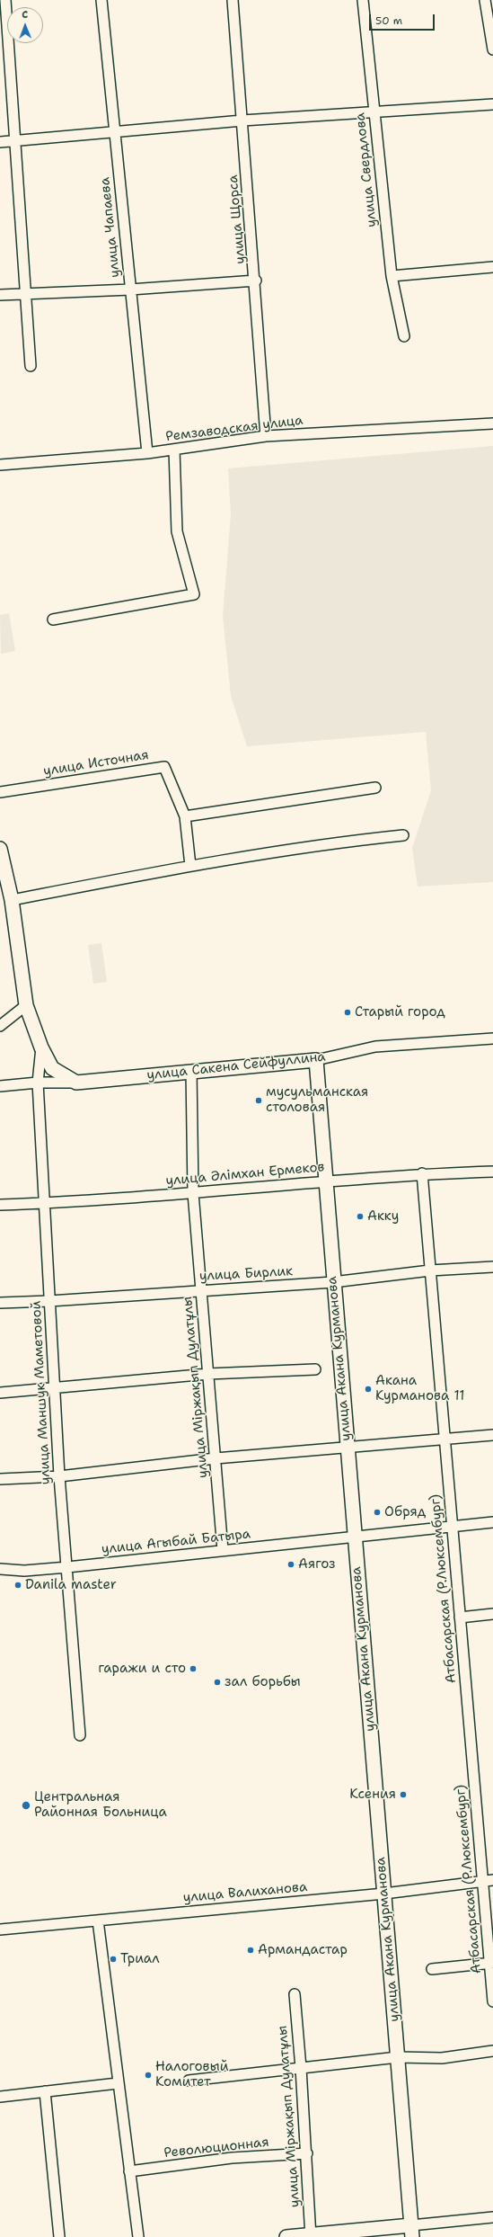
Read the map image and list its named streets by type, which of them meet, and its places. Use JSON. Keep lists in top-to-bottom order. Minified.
{"streets":{"main road":["улица Сакена Сейфуллина","улица Акана Курманова"],"street":["улица Свердлова","улица Щорса","улица Чапаева","Ремзаводская улица","улица Источная","улица Әлімхан Ермеков","улица Бирлик","улица Міржақып Дулатұлы","улица Маншук Маметовой","улица Агыбай Батыра","Атбасарская (Р.Люксембург)","улица Валиханова","Революционная"]},"crossings":[["улица Щорса","Ремзаводская улица"],["улица Чапаева","Ремзаводская улица"],["улица Сакена Сейфуллина","улица Акана Курманова"],["улица Сакена Сейфуллина","улица Міржақып Дулатұлы"],["улица Сакена Сейфуллина","улица Маншук Маметовой"],["улица Әлімхан Ермеков","улица Акана Курманова"],["улица Әлімхан Ермеков","улица Міржақып Дулатұлы"],["улица Әлімхан Ермеков","улица Маншук Маметовой"],["улица Әлімхан Ермеков","Атбасарская (Р.Люксембург)"],["улица Бирлик","улица Акана Курманова"],["улица Бирлик","улица Міржақып Дулатұлы"],["улица Бирлик","улица Маншук Маметовой"],["улица Бирлик","Атбасарская (Р.Люксембург)"],["улица Акана Курманова","улица Агыбай Батыра"],["улица Акана Курманова","улица Валиханова"],["улица Міржақып Дулатұлы","улица Агыбай Батыра"],["улица Міржақып Дулатұлы","Революционная"],["улица Маншук Маметовой","улица Агыбай Батыра"],["улица Агыбай Батыра","Атбасарская (Р.Люксембург)"],["Атбасарская (Р.Люксембург)","улица Валиханова"]],"places":["Старый город","мусульманская столовая","Акку","Акана Курманова 11","Обряд","Аягоз","Danila master","гаражи и сто","зал борьбы","Ксения","Центральная Районная Больница","Армандастар","Триал","Налоговый Комитет"],"scale_bar":"50 m","north":"top"}
